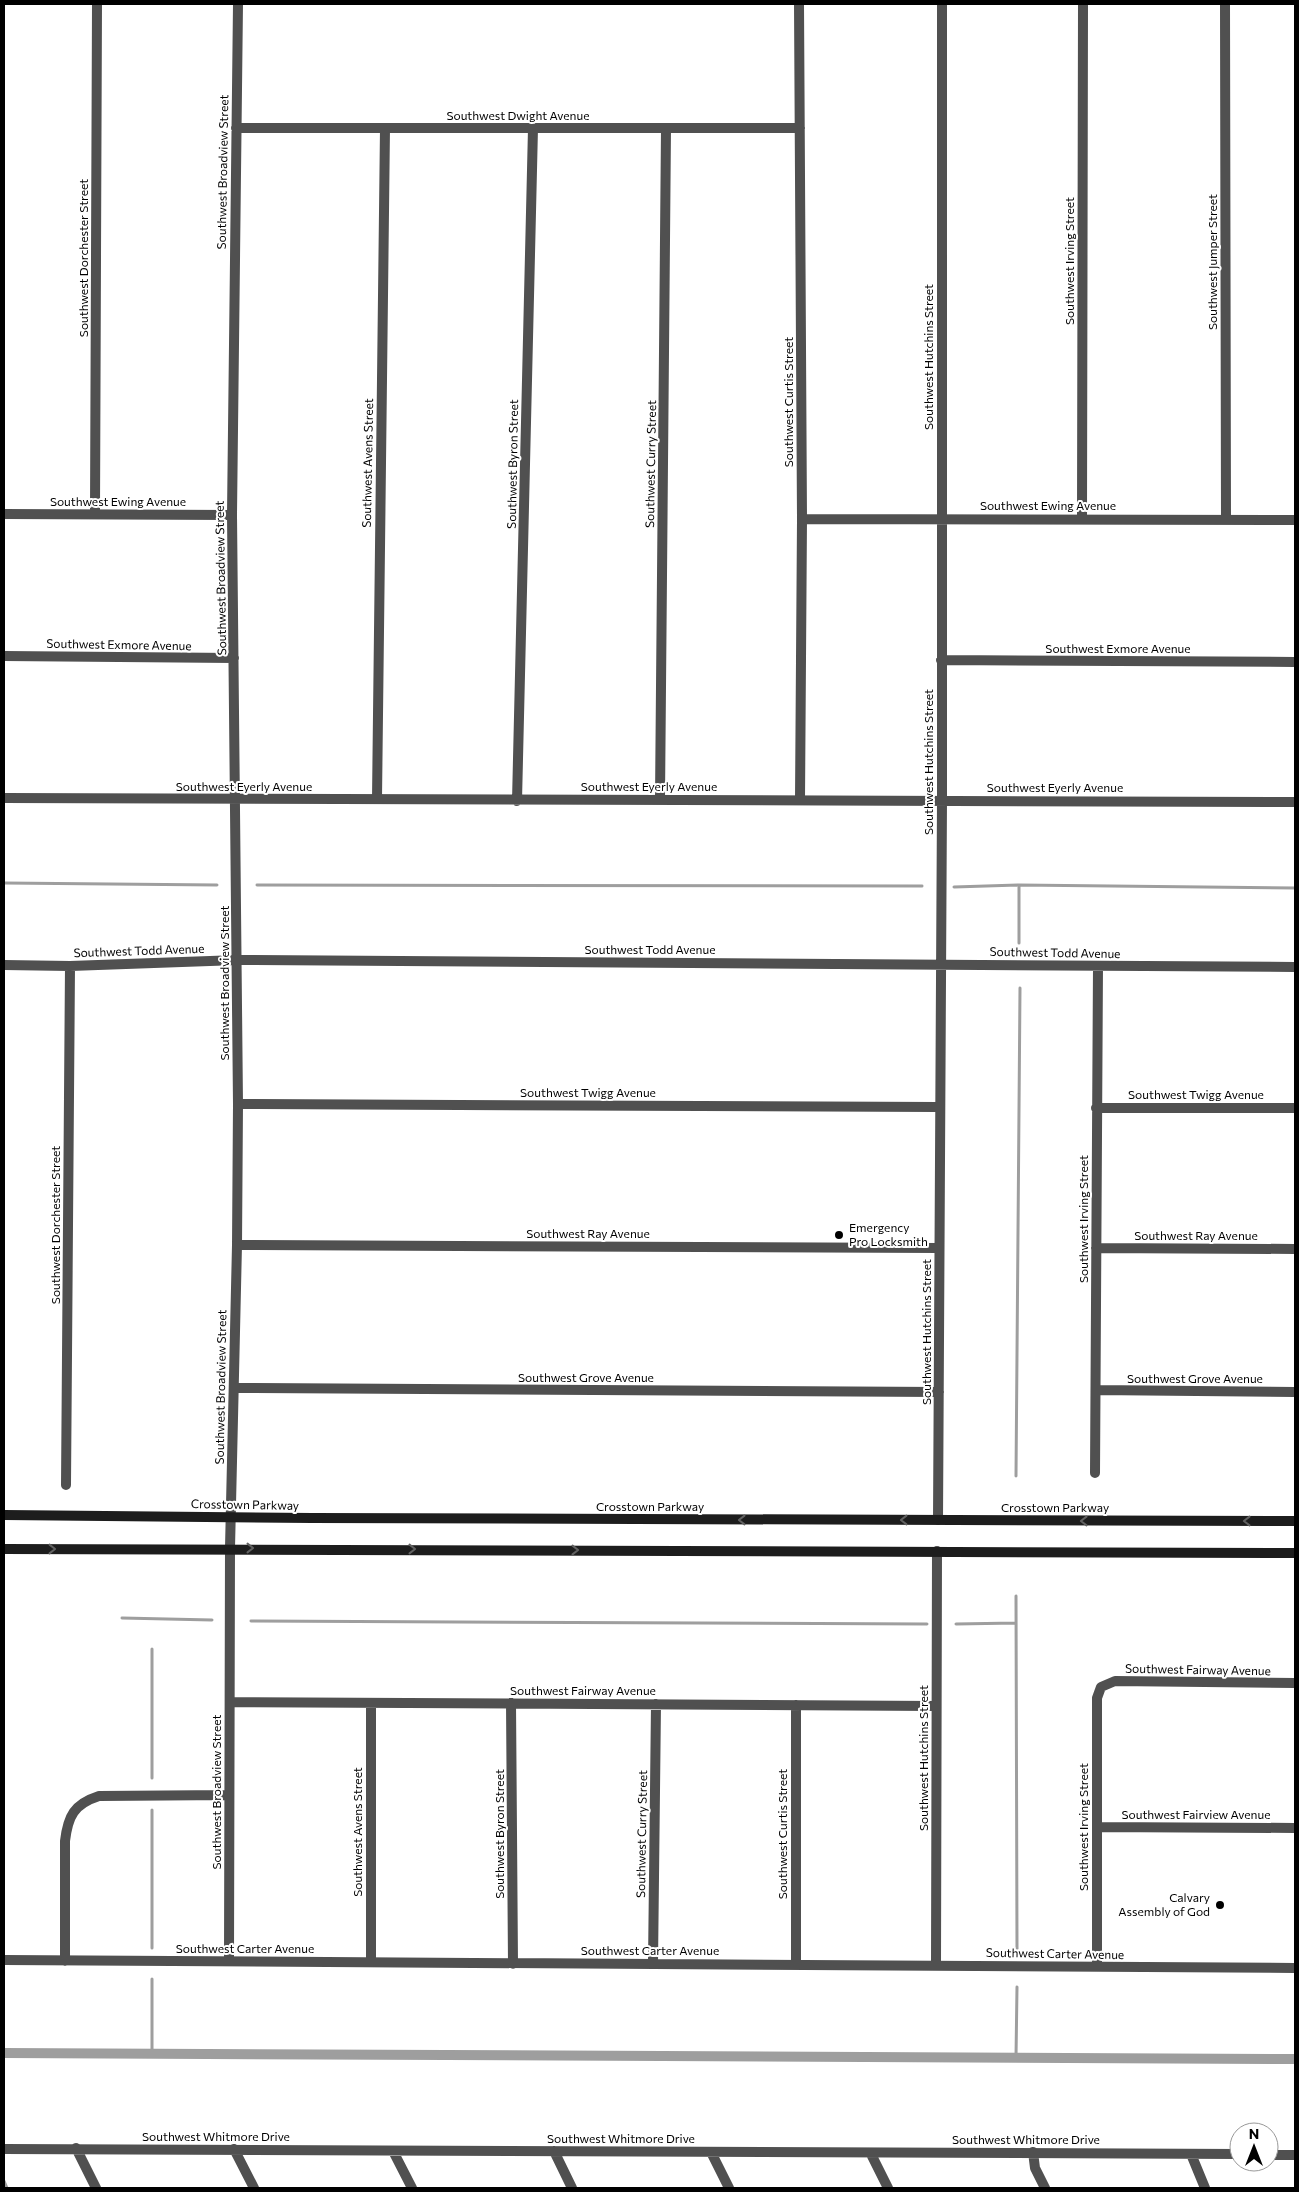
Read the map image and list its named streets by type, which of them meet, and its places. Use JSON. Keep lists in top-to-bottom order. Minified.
{"streets":{"main road":["Crosstown Parkway"],"street":["Southwest Dwight Avenue","Southwest Broadview Street","Southwest Dorchester Street","Southwest Irving Street","Southwest Jumper Street","Southwest Hutchins Street","Southwest Curtis Street","Southwest Avens Street","Southwest Byron Street","Southwest Curry Street","Southwest Ewing Avenue","Southwest Exmore Avenue","Southwest Eyerly Avenue","Southwest Todd Avenue","Southwest Twigg Avenue","Southwest Ray Avenue","Southwest Grove Avenue","Southwest Fairway Avenue","Southwest Fairview Avenue","Southwest Carter Avenue","Southwest Whitmore Drive"]},"crossings":[["Southwest Dwight Avenue","Southwest Broadview Street"],["Southwest Dwight Avenue","Southwest Curtis Street"],["Southwest Dwight Avenue","Southwest Avens Street"],["Southwest Dwight Avenue","Southwest Byron Street"],["Southwest Dwight Avenue","Southwest Curry Street"],["Southwest Broadview Street","Southwest Ewing Avenue"],["Southwest Broadview Street","Southwest Exmore Avenue"],["Southwest Broadview Street","Southwest Eyerly Avenue"],["Southwest Broadview Street","Southwest Todd Avenue"],["Southwest Broadview Street","Southwest Twigg Avenue"],["Southwest Broadview Street","Southwest Ray Avenue"],["Southwest Broadview Street","Southwest Grove Avenue"],["Southwest Broadview Street","Crosstown Parkway"],["Southwest Broadview Street","Southwest Fairway Avenue"],["Southwest Broadview Street","Southwest Carter Avenue"],["Southwest Dorchester Street","Southwest Ewing Avenue"],["Southwest Dorchester Street","Southwest Todd Avenue"],["Southwest Irving Street","Southwest Ewing Avenue"],["Southwest Irving Street","Southwest Todd Avenue"],["Southwest Irving Street","Southwest Twigg Avenue"],["Southwest Irving Street","Southwest Ray Avenue"],["Southwest Irving Street","Southwest Grove Avenue"],["Southwest Irving Street","Southwest Fairway Avenue"],["Southwest Irving Street","Southwest Fairview Avenue"],["Southwest Irving Street","Southwest Carter Avenue"],["Southwest Jumper Street","Southwest Ewing Avenue"],["Southwest Hutchins Street","Southwest Ewing Avenue"],["Southwest Hutchins Street","Southwest Exmore Avenue"],["Southwest Hutchins Street","Southwest Eyerly Avenue"],["Southwest Hutchins Street","Southwest Todd Avenue"],["Southwest Hutchins Street","Southwest Twigg Avenue"],["Southwest Hutchins Street","Southwest Ray Avenue"],["Southwest Hutchins Street","Southwest Grove Avenue"],["Southwest Hutchins Street","Crosstown Parkway"],["Southwest Hutchins Street","Southwest Fairway Avenue"],["Southwest Hutchins Street","Southwest Carter Avenue"],["Southwest Curtis Street","Southwest Ewing Avenue"],["Southwest Curtis Street","Southwest Eyerly Avenue"],["Southwest Curtis Street","Southwest Fairway Avenue"],["Southwest Curtis Street","Southwest Carter Avenue"],["Southwest Avens Street","Southwest Eyerly Avenue"],["Southwest Avens Street","Southwest Fairway Avenue"],["Southwest Avens Street","Southwest Carter Avenue"],["Southwest Byron Street","Southwest Eyerly Avenue"],["Southwest Byron Street","Southwest Fairway Avenue"],["Southwest Byron Street","Southwest Carter Avenue"],["Southwest Curry Street","Southwest Eyerly Avenue"],["Southwest Curry Street","Southwest Fairway Avenue"],["Southwest Curry Street","Southwest Carter Avenue"]],"places":["Emergency Pro Locksmith","Calvary Assembly of God"],"north":"top"}
